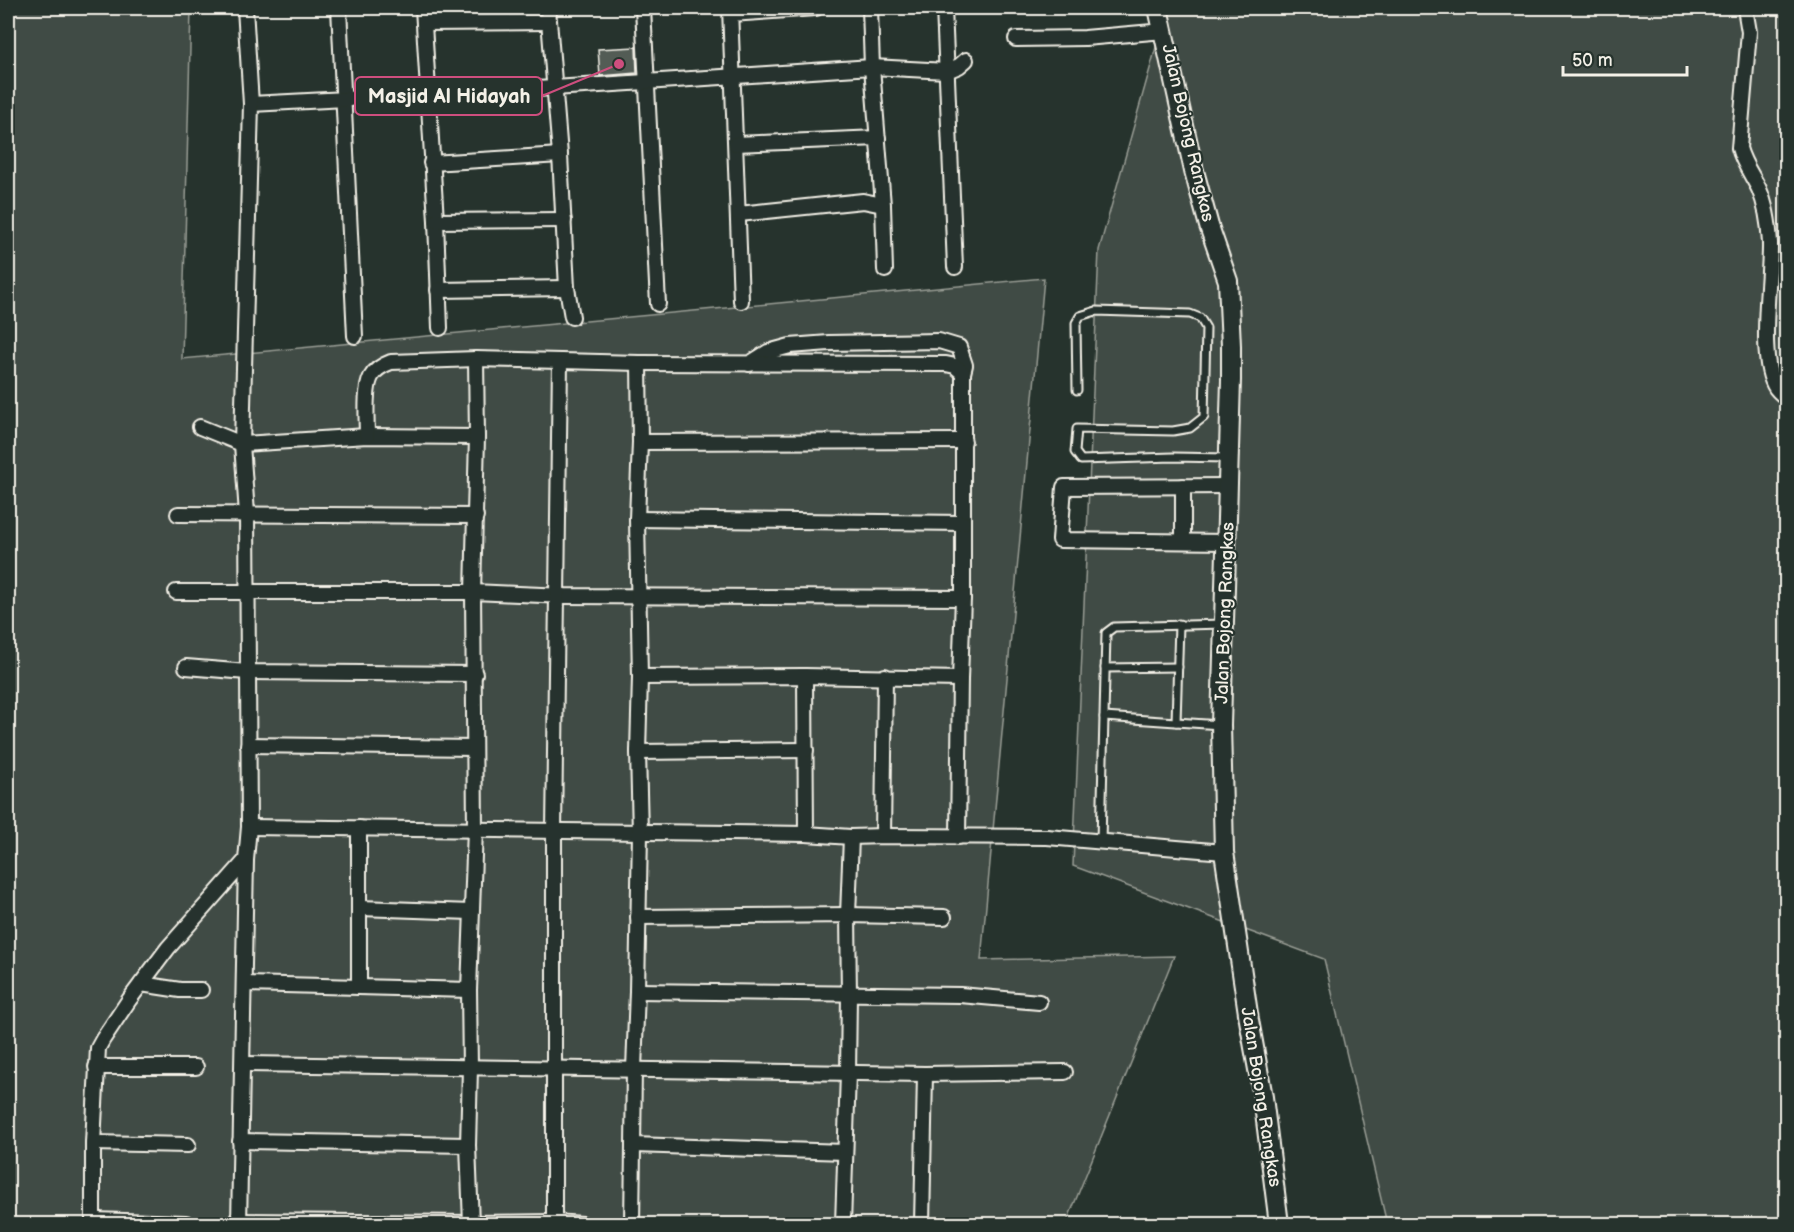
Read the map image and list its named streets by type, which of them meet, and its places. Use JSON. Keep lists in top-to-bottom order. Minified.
{"streets":{"main road":["Jalan Bojong Rangkas"]},"places":["Masjid Al Hidayah"],"scale_bar":"50 m"}
